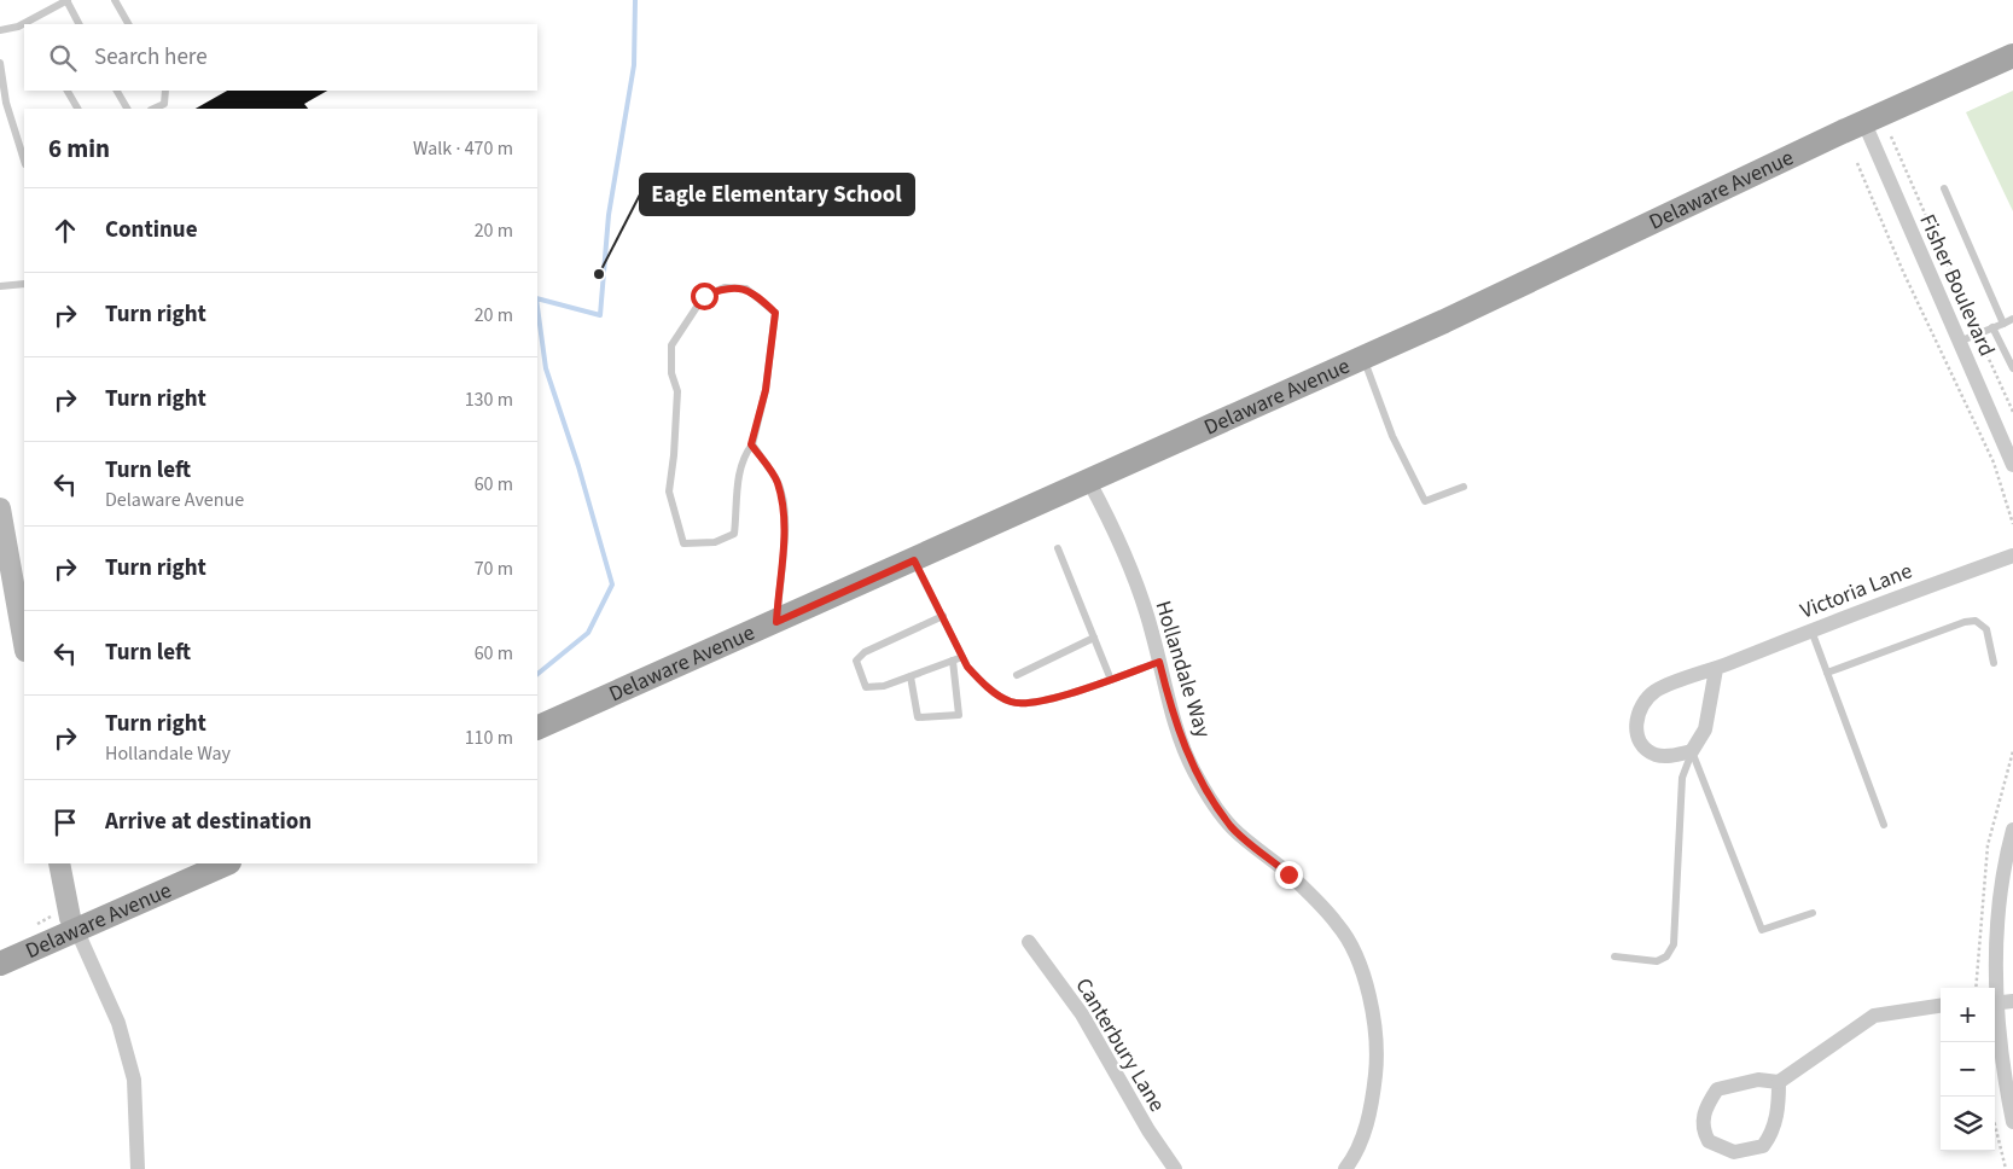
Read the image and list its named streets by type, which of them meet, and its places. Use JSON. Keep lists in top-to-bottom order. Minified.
{"streets":{"main road":["Delaware Avenue"],"street":["Fisher Boulevard","Victoria Lane","Hollandale Way","Canterbury Lane"]},"crossings":[["Delaware Avenue","Fisher Boulevard"],["Delaware Avenue","Hollandale Way"]],"places":["Eagle Elementary School"],"page":{"search":"Search here","heading":["6 min","Walk · 470 m"],"list":[["Continue","20 m"],["Turn right","20 m"],["Turn right","130 m"],["Turn left","Delaware Avenue","60 m"],["Turn right","70 m"],["Turn left","60 m"],["Turn right","Hollandale Way","110 m"],"Arrive at destination"],"map_buttons":["+","−"]}}
